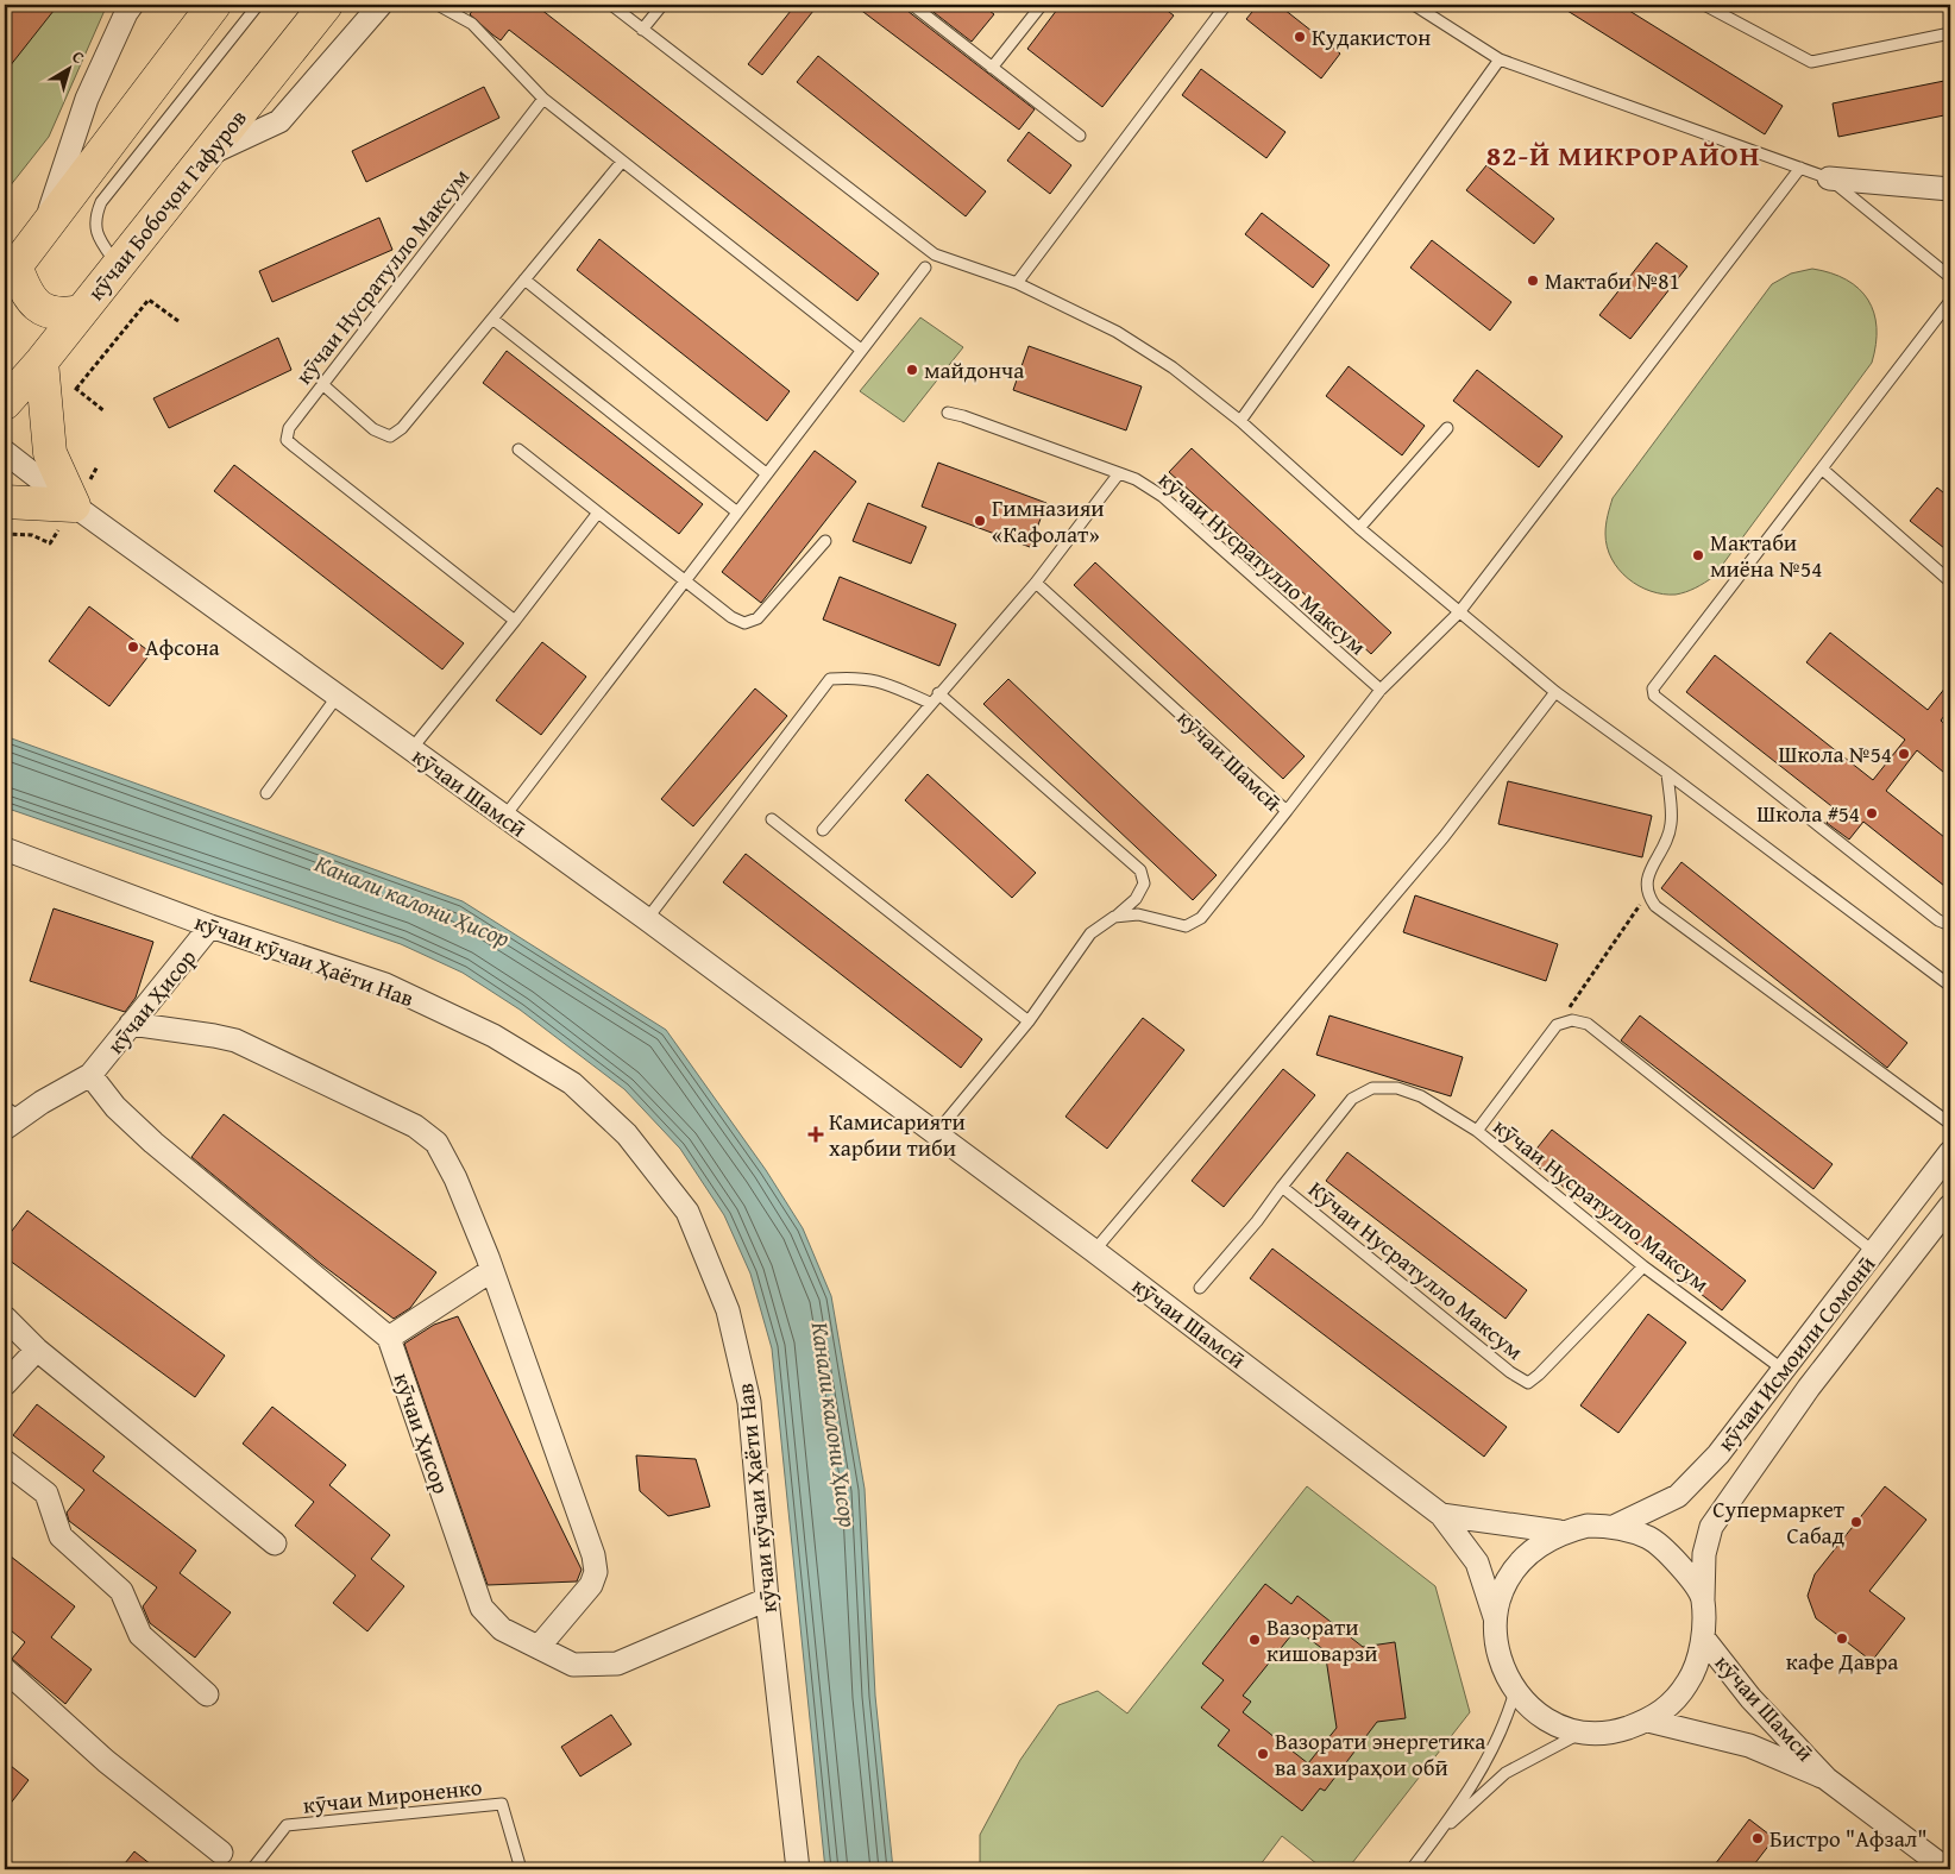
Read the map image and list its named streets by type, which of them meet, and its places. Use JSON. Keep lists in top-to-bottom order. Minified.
{"streets":{"main road":["кӯчаи Бобоҷон Гафуров"],"street":["кӯчаи Шамсӣ","кӯчаи кӯчаи Ҳаёти Нав","кӯчаи Ҳисор","кӯчаи Исмоили Сомонӣ"],"lane":["кӯчаи Нусратулло Максум","Кӯчаи Нусратулло Максум","кӯчаи Мироненко"]},"crossings":[["кӯчаи Нусратулло Максум","Кӯчаи Нусратулло Максум"],["кӯчаи Нусратулло Максум","кӯчаи Исмоили Сомонӣ"],["кӯчаи Шамсӣ","кӯчаи Исмоили Сомонӣ"],["кӯчаи кӯчаи Ҳаёти Нав","кӯчаи Ҳисор"]],"districts":["82-Й МИКРОРАЙОН"],"water":["Канали калони Ҳисор"],"places":{"other":["Кудакистон","Мактаби №81","майдонча","Гимназияи «Кафолат»","Мактаби миёна №54","Афсона","Школа №54","Школа #54","Супермаркет Сабад","кафе Давра","Вазорати кишоварзӣ","Вазорати энергетика ва захираҳои обӣ","Бистро \"Афзал\""],"health":["Камисарияти харбии тиби"]},"north":"top right"}
